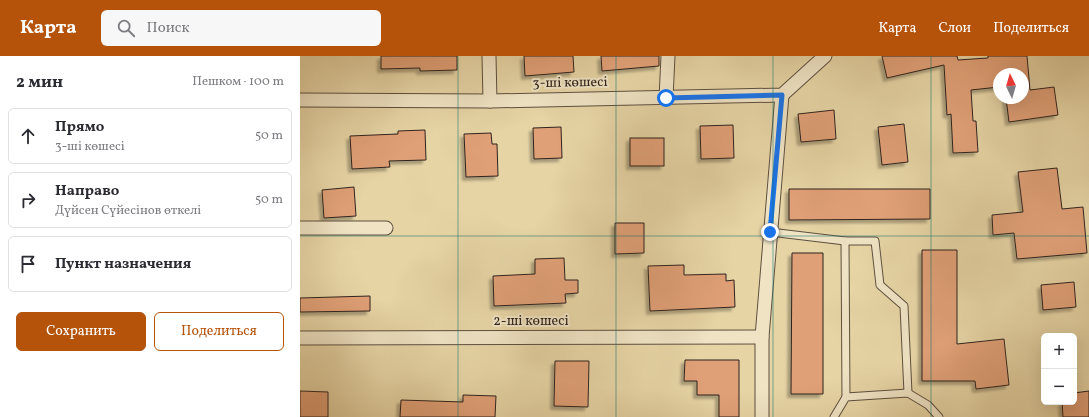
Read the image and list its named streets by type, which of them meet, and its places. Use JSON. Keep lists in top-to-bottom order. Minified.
{"streets":{"street":["3-ші көшесі","2-ші көшесі"]},"north":"top","page":{"header":"Карта","search":"Поиск","nav":["Карта","Слои","Поделиться"],"heading":["2 мин","Пешком · 100 m"],"list":[["Прямо","3-ші көшесі","50 m"],["Направо","Дүйсен Сүйесінов өткелі","50 m"],"Пункт назначения"],"buttons":["Сохранить","Поделиться"],"map_buttons":["+","−"]}}
